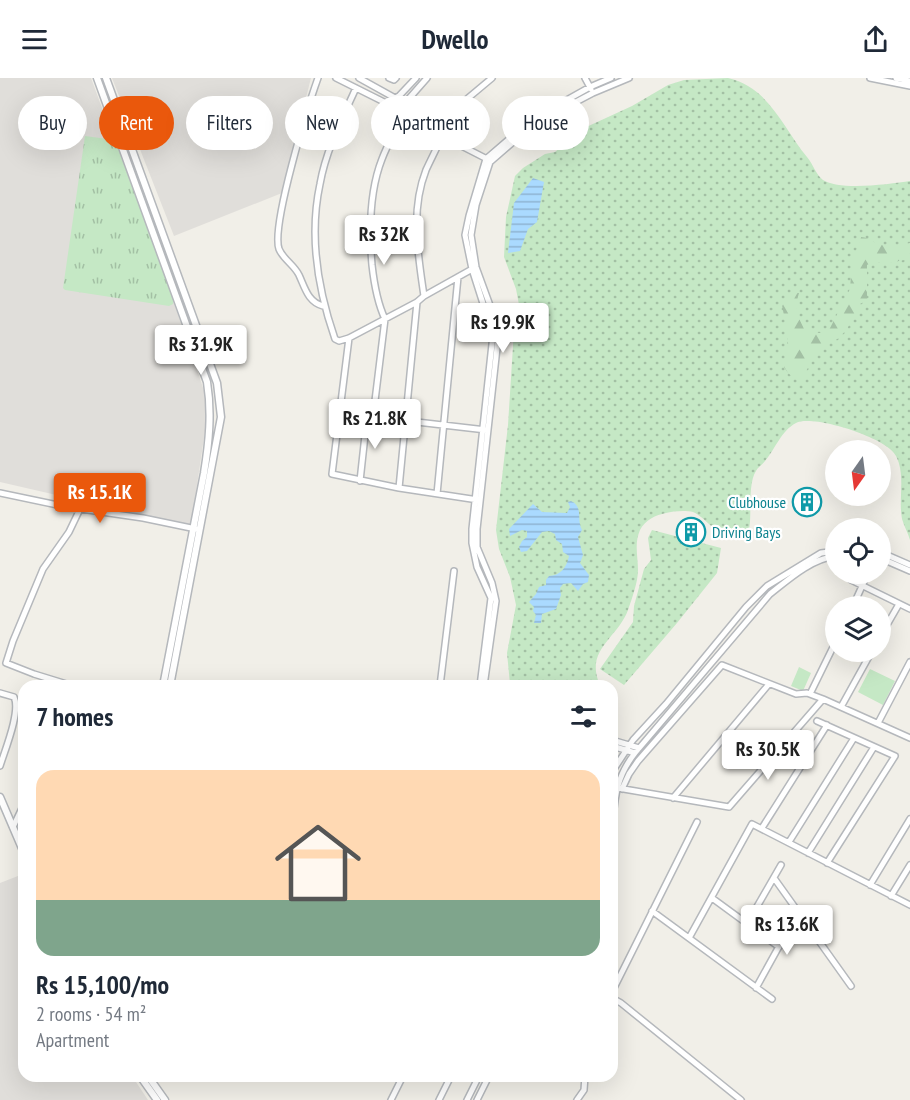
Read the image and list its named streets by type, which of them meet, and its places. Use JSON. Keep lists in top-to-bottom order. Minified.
{"places":{"building":["Clubhouse","Driving Bays"]},"north":"bottom","page":{"header":"Dwello","chip":["Buy","Rent","Filters","New","Apartment","House"],"price":["Rs 32K","Rs 19.9K","Rs 31.9K","Rs 21.8K","Rs 15.1K","Rs 30.5K","Rs 13.6K"],"heading":"7 homes","list":[{"name":"Rs 15,100/mo","note":"2 rooms · 54 m² · Apartment"}]}}
